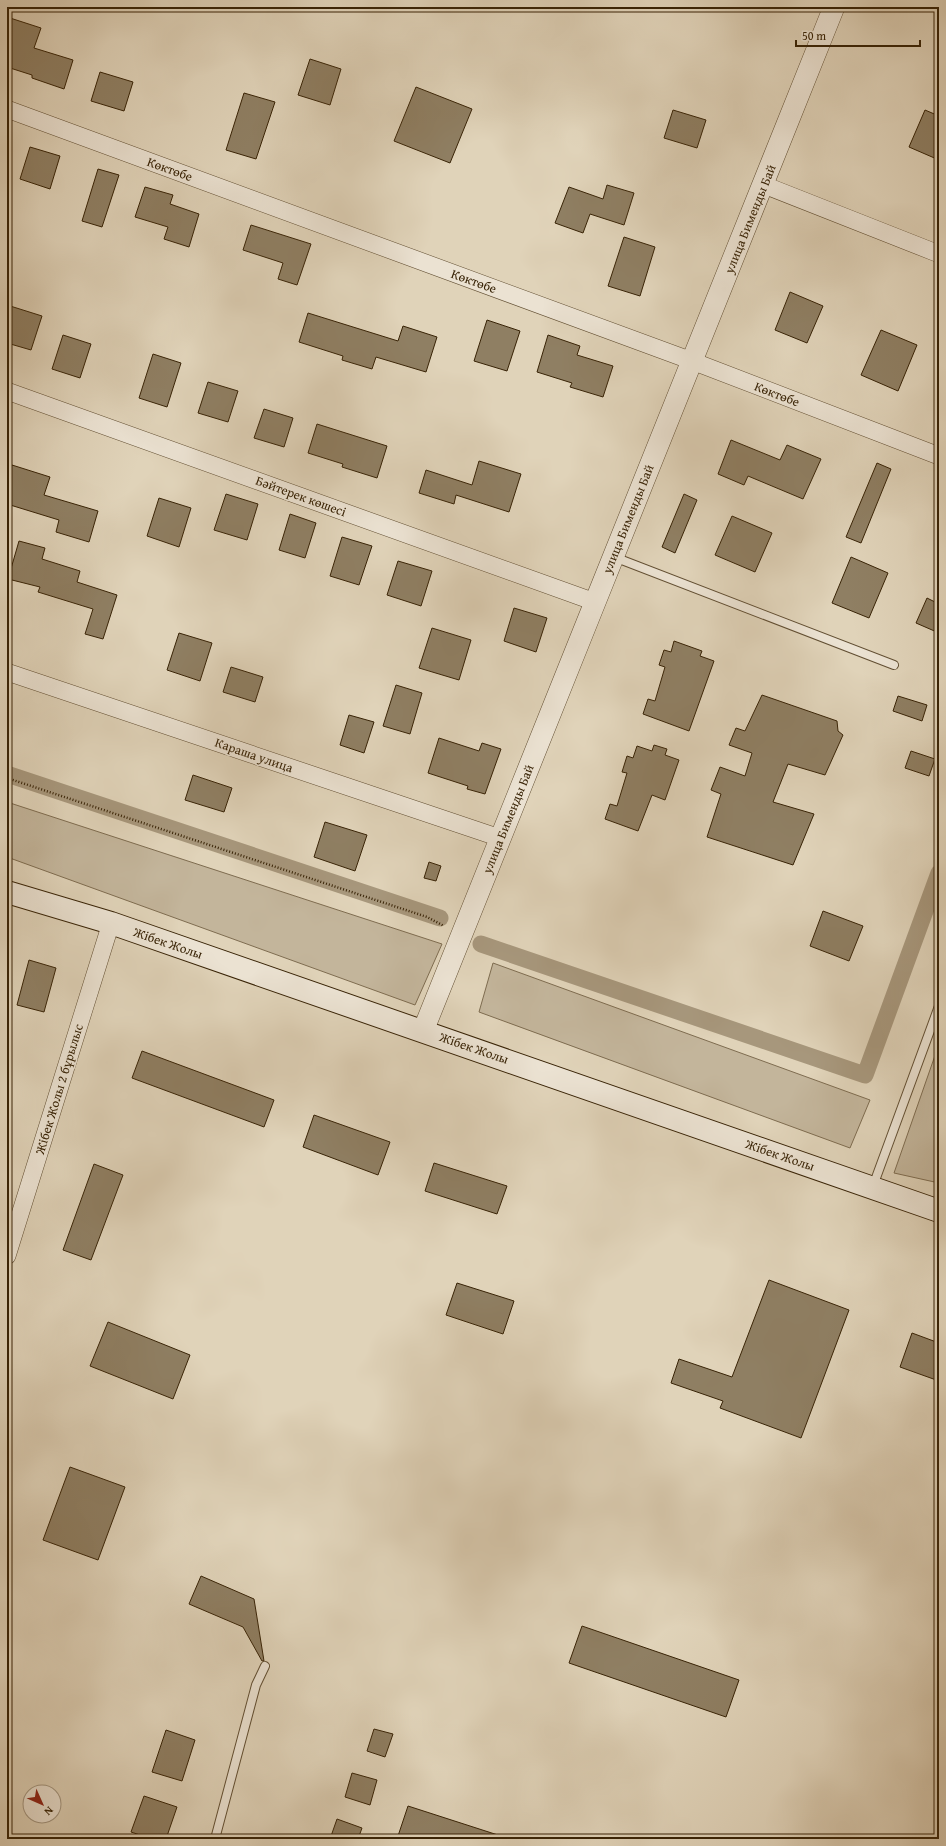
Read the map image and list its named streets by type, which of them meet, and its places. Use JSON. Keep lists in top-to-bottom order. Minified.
{"streets":{"main road":["Жібек Жолы"],"street":["Көктөбе","улица Бименды Бай","Бәйтерек көшесі","Караша улица","Жібек Жолы 2 бұрылыс"]},"crossings":[["Көктөбе","улица Бименды Бай"],["улица Бименды Бай","Бәйтерек көшесі"],["улица Бименды Бай","Караша улица"],["улица Бименды Бай","Жібек Жолы"],["Жібек Жолы","Жібек Жолы 2 бұрылыс"]],"scale_bar":"50 m","north":"bottom right"}
